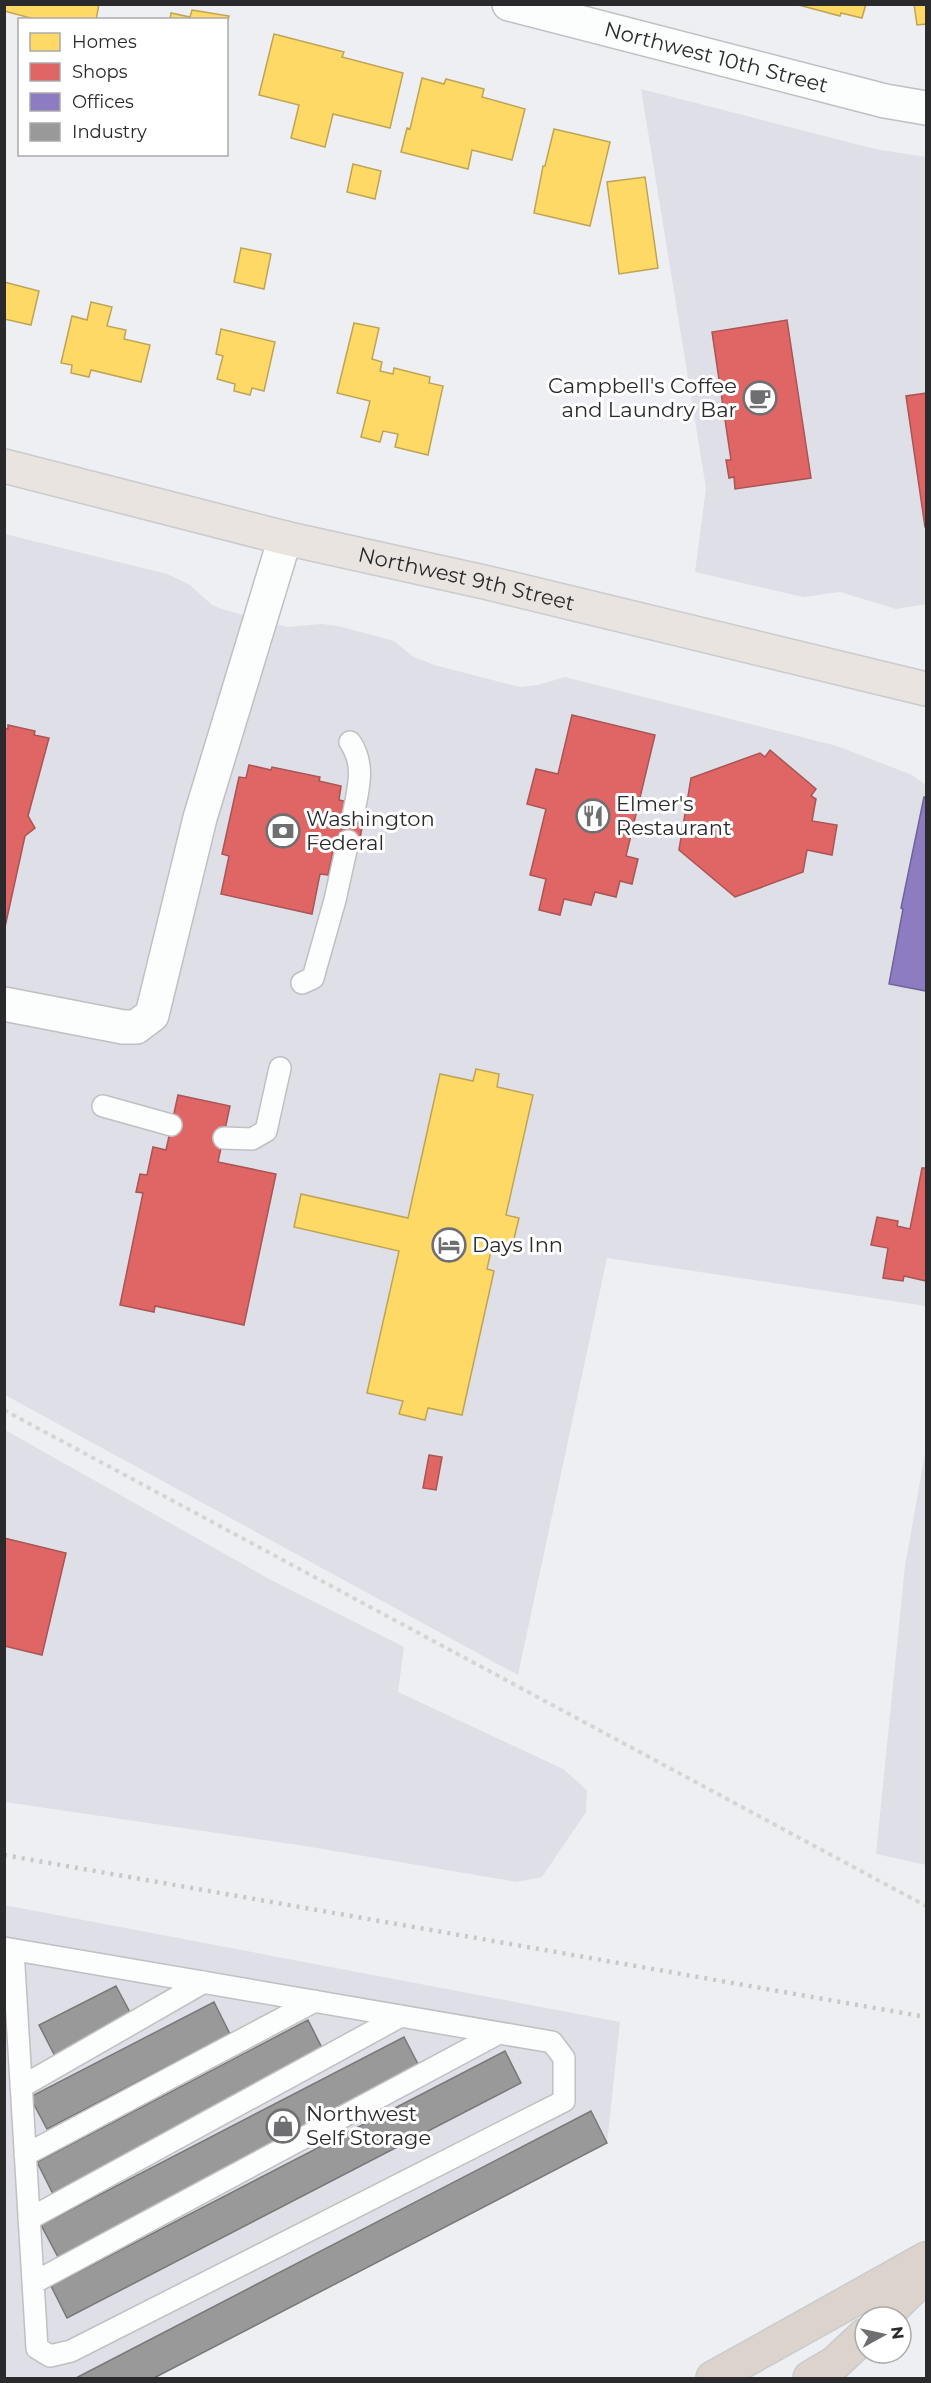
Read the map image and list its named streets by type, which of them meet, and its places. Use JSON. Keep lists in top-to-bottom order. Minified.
{"streets":{"main road":["Northwest 9th Street"],"street":["Northwest 10th Street"]},"places":{"cafe":["Campbell's Coffee and Laundry Bar"],"restaurant":["Elmer's Restaurant"],"bank":["Washington Federal"],"hotel":["Days Inn"],"shop":["Northwest Self Storage"]},"legend":["Homes","Shops","Offices","Industry"],"north":"right"}
